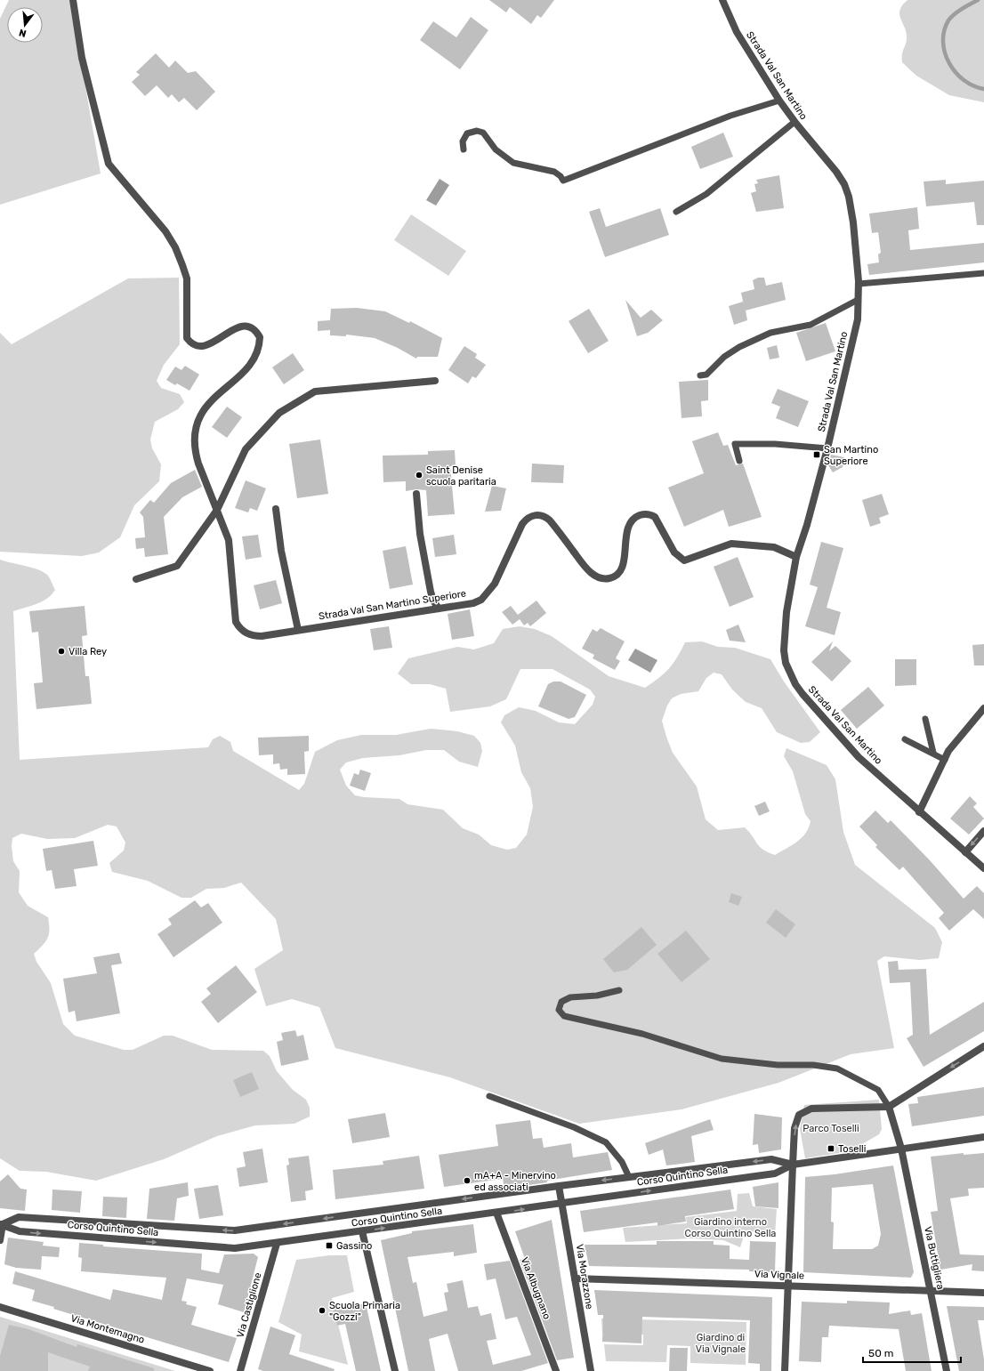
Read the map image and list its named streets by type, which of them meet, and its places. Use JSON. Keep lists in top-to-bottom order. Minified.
{"streets":{"street":["Strada Val San Martino","Strada Val San Martino Superiore","Corso Quintino Sella","Via Buttigliera","Via Vignale","Via Morazzone","Via Albugnano","Via Castiglione","Via Montemagno"]},"crossings":[["Strada Val San Martino","Strada Val San Martino Superiore"],["Corso Quintino Sella","Via Buttigliera"],["Corso Quintino Sella","Via Morazzone"],["Corso Quintino Sella","Via Albugnano"],["Corso Quintino Sella","Via Castiglione"],["Via Buttigliera","Via Vignale"],["Via Vignale","Via Morazzone"]],"parks":["Parco Toselli","Giardino interno Corso Quintino Sella","Giardino di Via Vignale"],"places":{"transit":["San Martino Superiore","Toselli","Gassino"],"other":["Saint Denise scuola paritaria","Villa Rey","mA+A - Minervino ed associati","Scuola Primaria \"Gozzi\""]},"scale_bar":"50 m","north":"bottom"}
